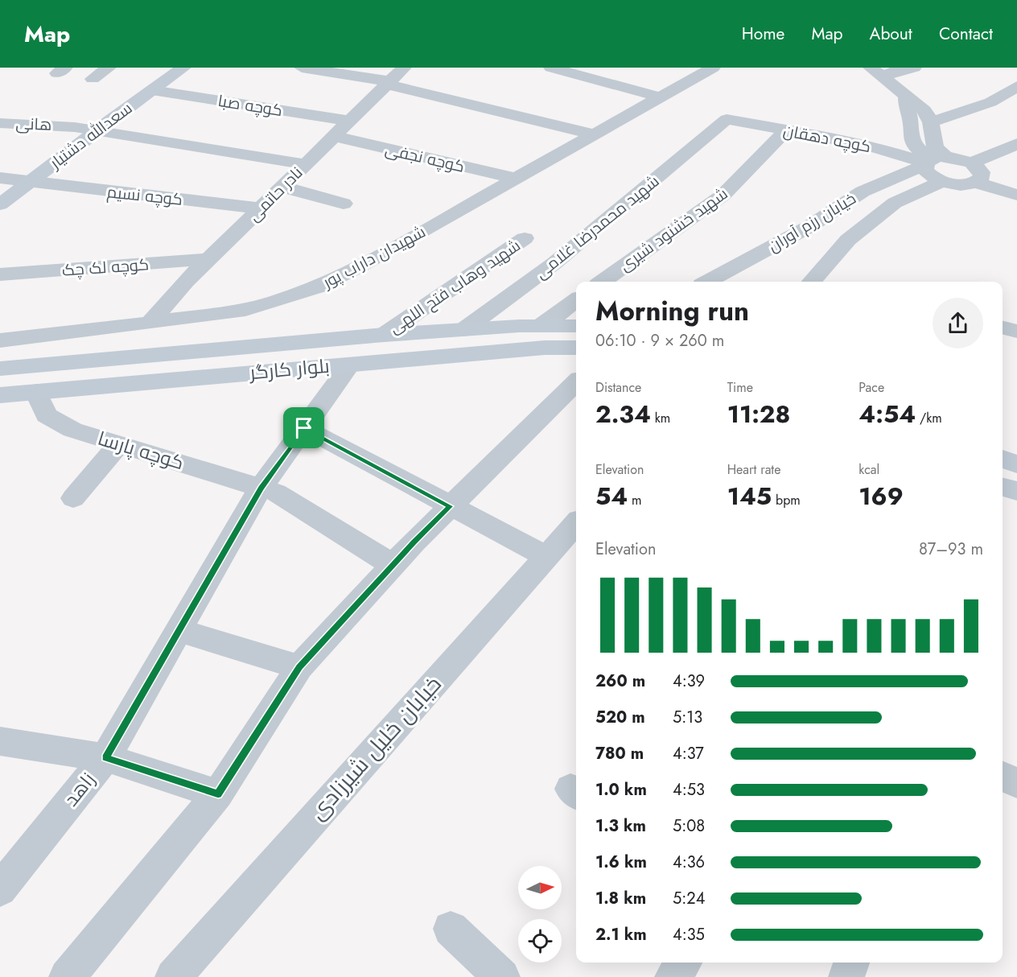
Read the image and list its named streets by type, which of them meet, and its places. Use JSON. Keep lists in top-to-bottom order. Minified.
{"streets":{"street":["کوچه صبا","هانی","سعدالله دشتیار","کوچه دهقان","کوچه نجفی","نادر حاتمی","کوچه نسیم","خیابان رزم آوران","شهید محمدرضا غلامی","شهید خشنود شیری","شهیدان داراب پور","کوچه لک چک","شهید وهاب فتح اللهی","بلوار کارگر","کوچه پارسا","خیابان خلیل شیرزادی","زاهد"]},"crossings":[["کوچه صبا","سعدالله دشتیار"],["کوچه صبا","نادر حاتمی"],["هانی","سعدالله دشتیار"],["هانی","نادر حاتمی"],["سعدالله دشتیار","کوچه نسیم"],["کوچه دهقان","خیابان رزم آوران"],["کوچه دهقان","شهید محمدرضا غلامی"],["کوچه دهقان","شهید خشنود شیری"],["کوچه نجفی","نادر حاتمی"],["کوچه نجفی","شهیدان داراب پور"],["نادر حاتمی","کوچه نسیم"],["نادر حاتمی","شهیدان داراب پور"],["نادر حاتمی","کوچه لک چک"],["شهید محمدرضا غلامی","بلوار کارگر"],["شهید وهاب فتح اللهی","بلوار کارگر"],["بلوار کارگر","کوچه پارسا"],["بلوار کارگر","زاهد"],["کوچه پارسا","زاهد"]],"north":"right","page":{"header":"Map","nav":["Home","Map","About","Contact"],"heading":["Morning run","06:10 · 9 × 260 m"],"stats":[["Distance","2.34 km"],["Time","11:28"],["Pace","4:54 /km"],["Elevation","54 m"],["Heart rate","145 bpm"],["kcal","169"]],"chart":["Elevation","87–93 m"],"list":[{"name":"260 m","note":"4:39"},{"name":"520 m","note":"5:13"},{"name":"780 m","note":"4:37"},{"name":"1.0 km","note":"4:53"},{"name":"1.3 km","note":"5:08"},{"name":"1.6 km","note":"4:36"},{"name":"1.8 km","note":"5:24"},{"name":"2.1 km","note":"4:35"}]}}
